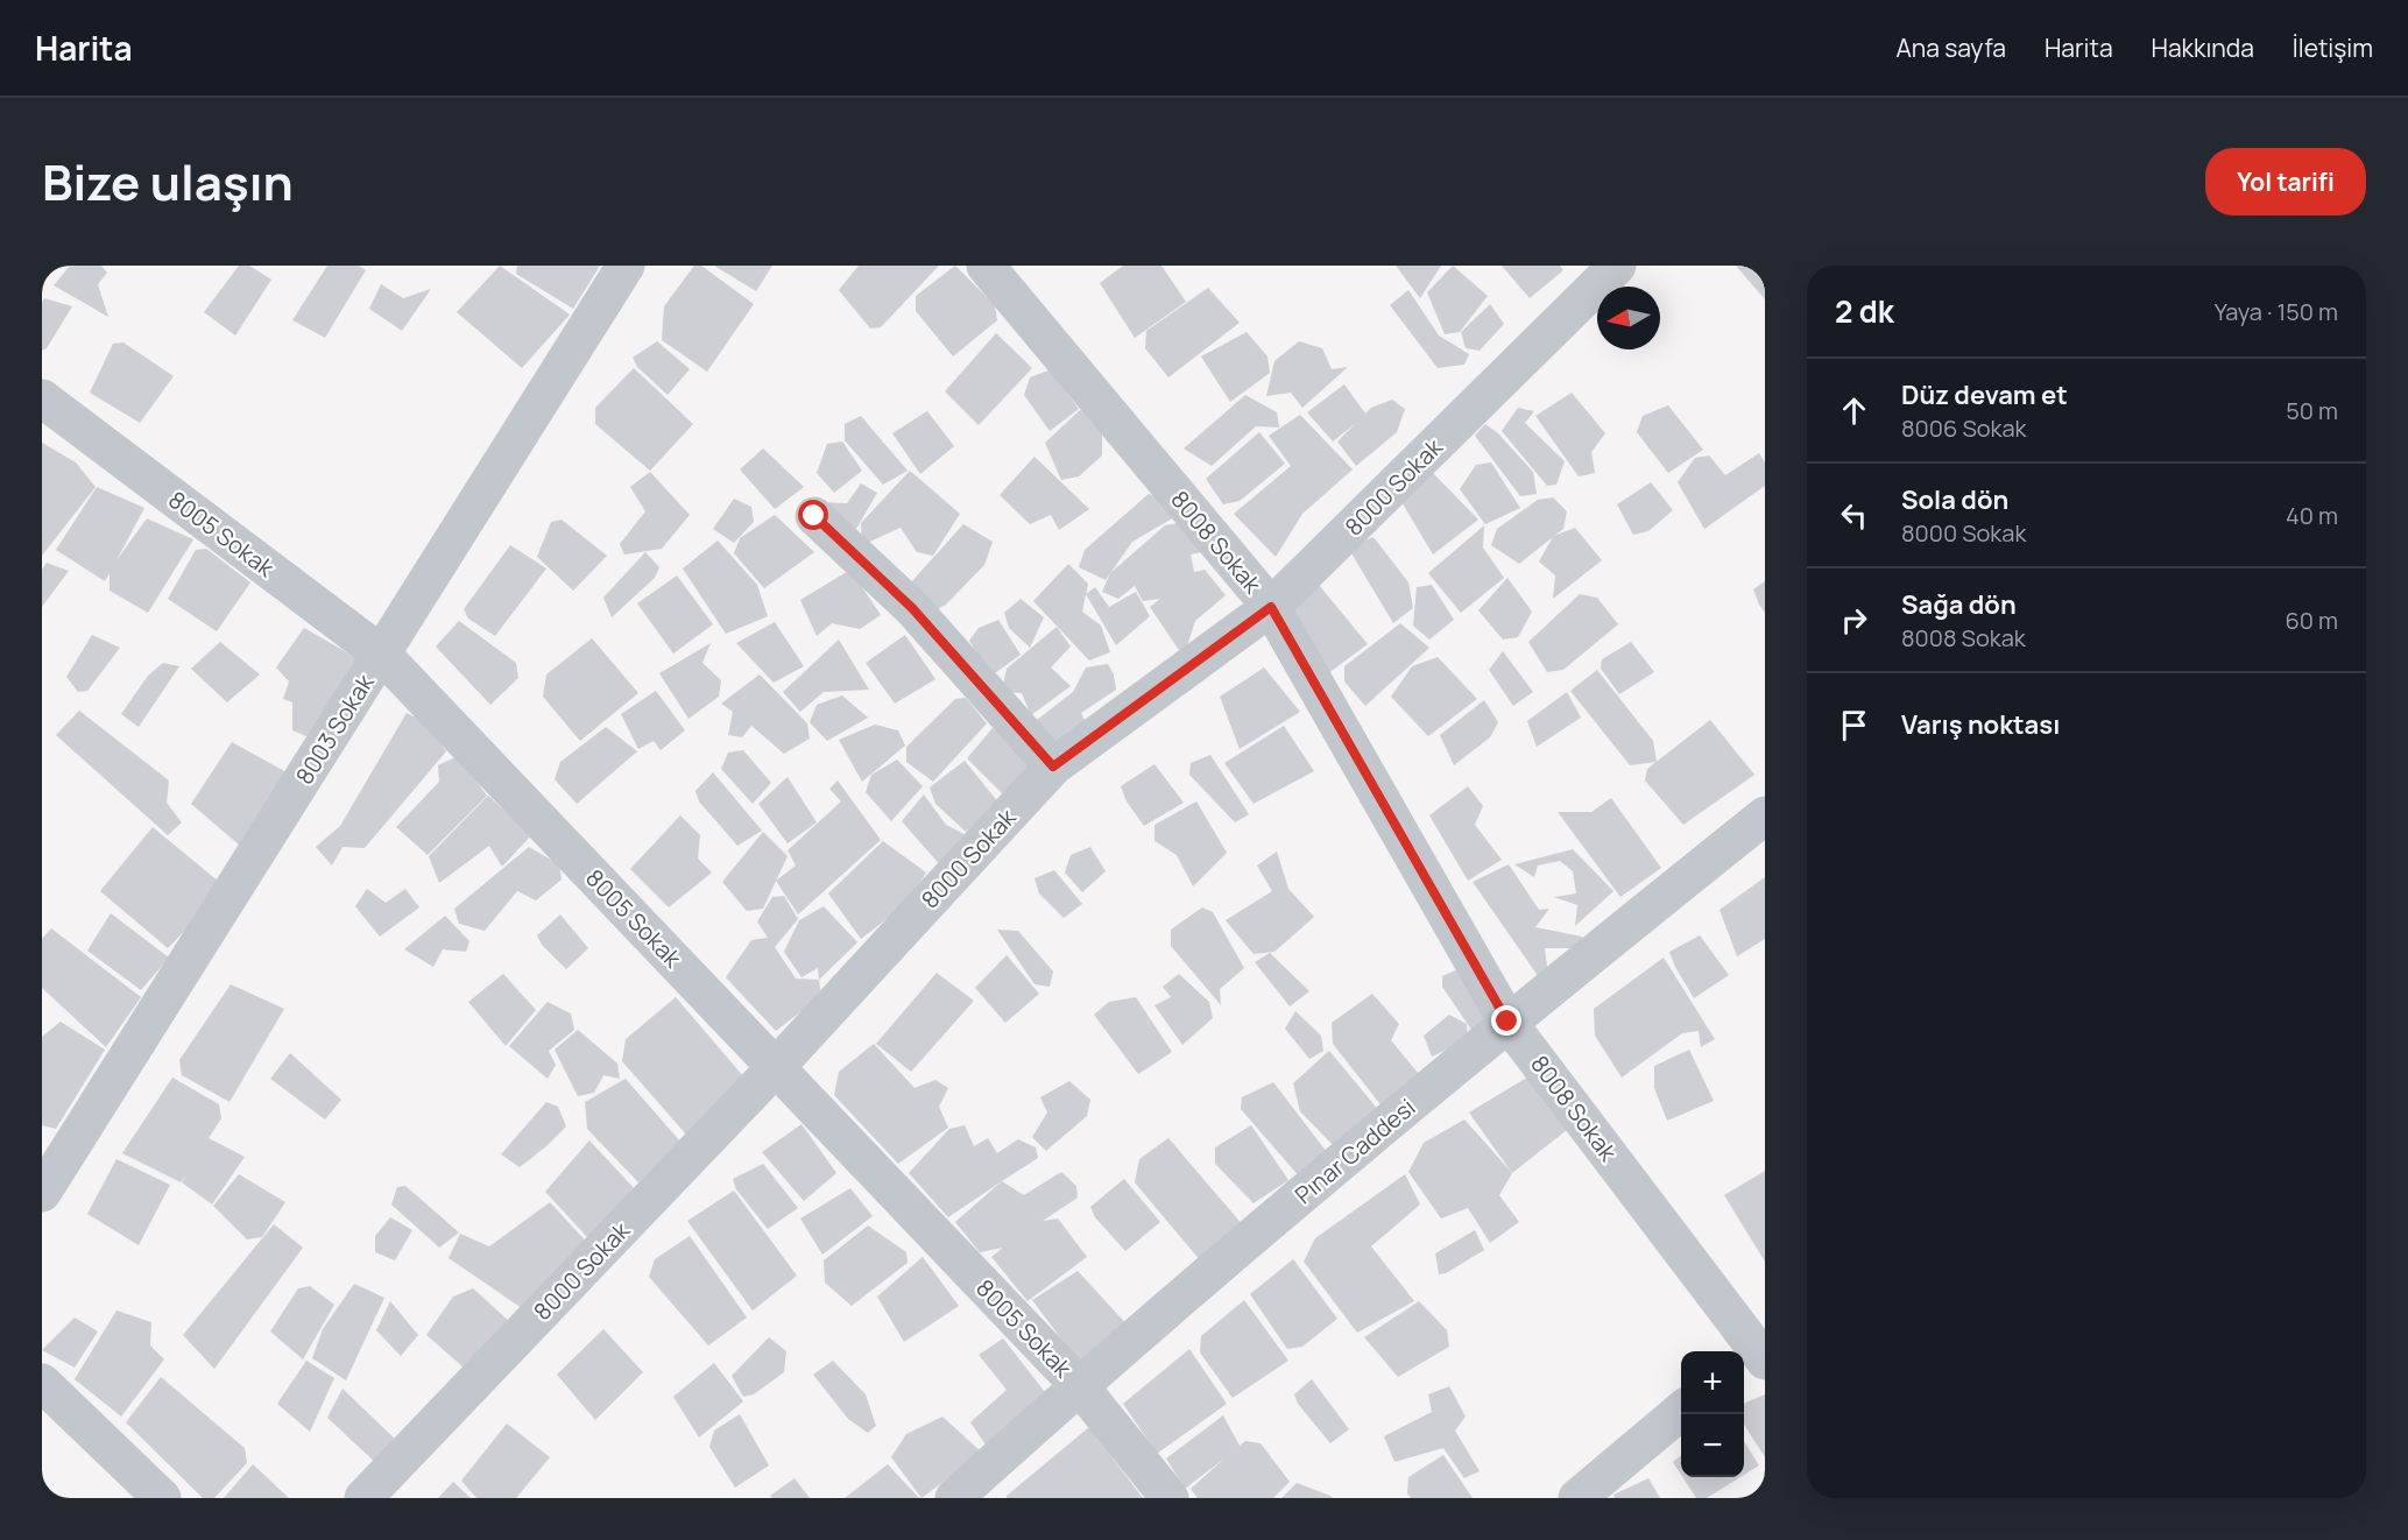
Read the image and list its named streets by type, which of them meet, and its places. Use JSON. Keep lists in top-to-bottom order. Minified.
{"streets":{"street":["8000 Sokak","8005 Sokak","8008 Sokak","8003 Sokak","Pınar Caddesi"]},"crossings":[["8000 Sokak","8005 Sokak"],["8000 Sokak","8008 Sokak"],["8005 Sokak","8003 Sokak"],["8005 Sokak","Pınar Caddesi"],["8008 Sokak","Pınar Caddesi"]],"north":"left","page":{"header":"Harita","nav":["Ana sayfa","Harita","Hakkında","İletişim"],"title":"Bize ulaşın","buttons":"Yol tarifi","heading":["2 dk","Yaya · 150 m"],"list":[["Düz devam et","8006 Sokak","50 m"],["Sola dön","8000 Sokak","40 m"],["Sağa dön","8008 Sokak","60 m"],"Varış noktası"],"map_buttons":["+","−"]}}
